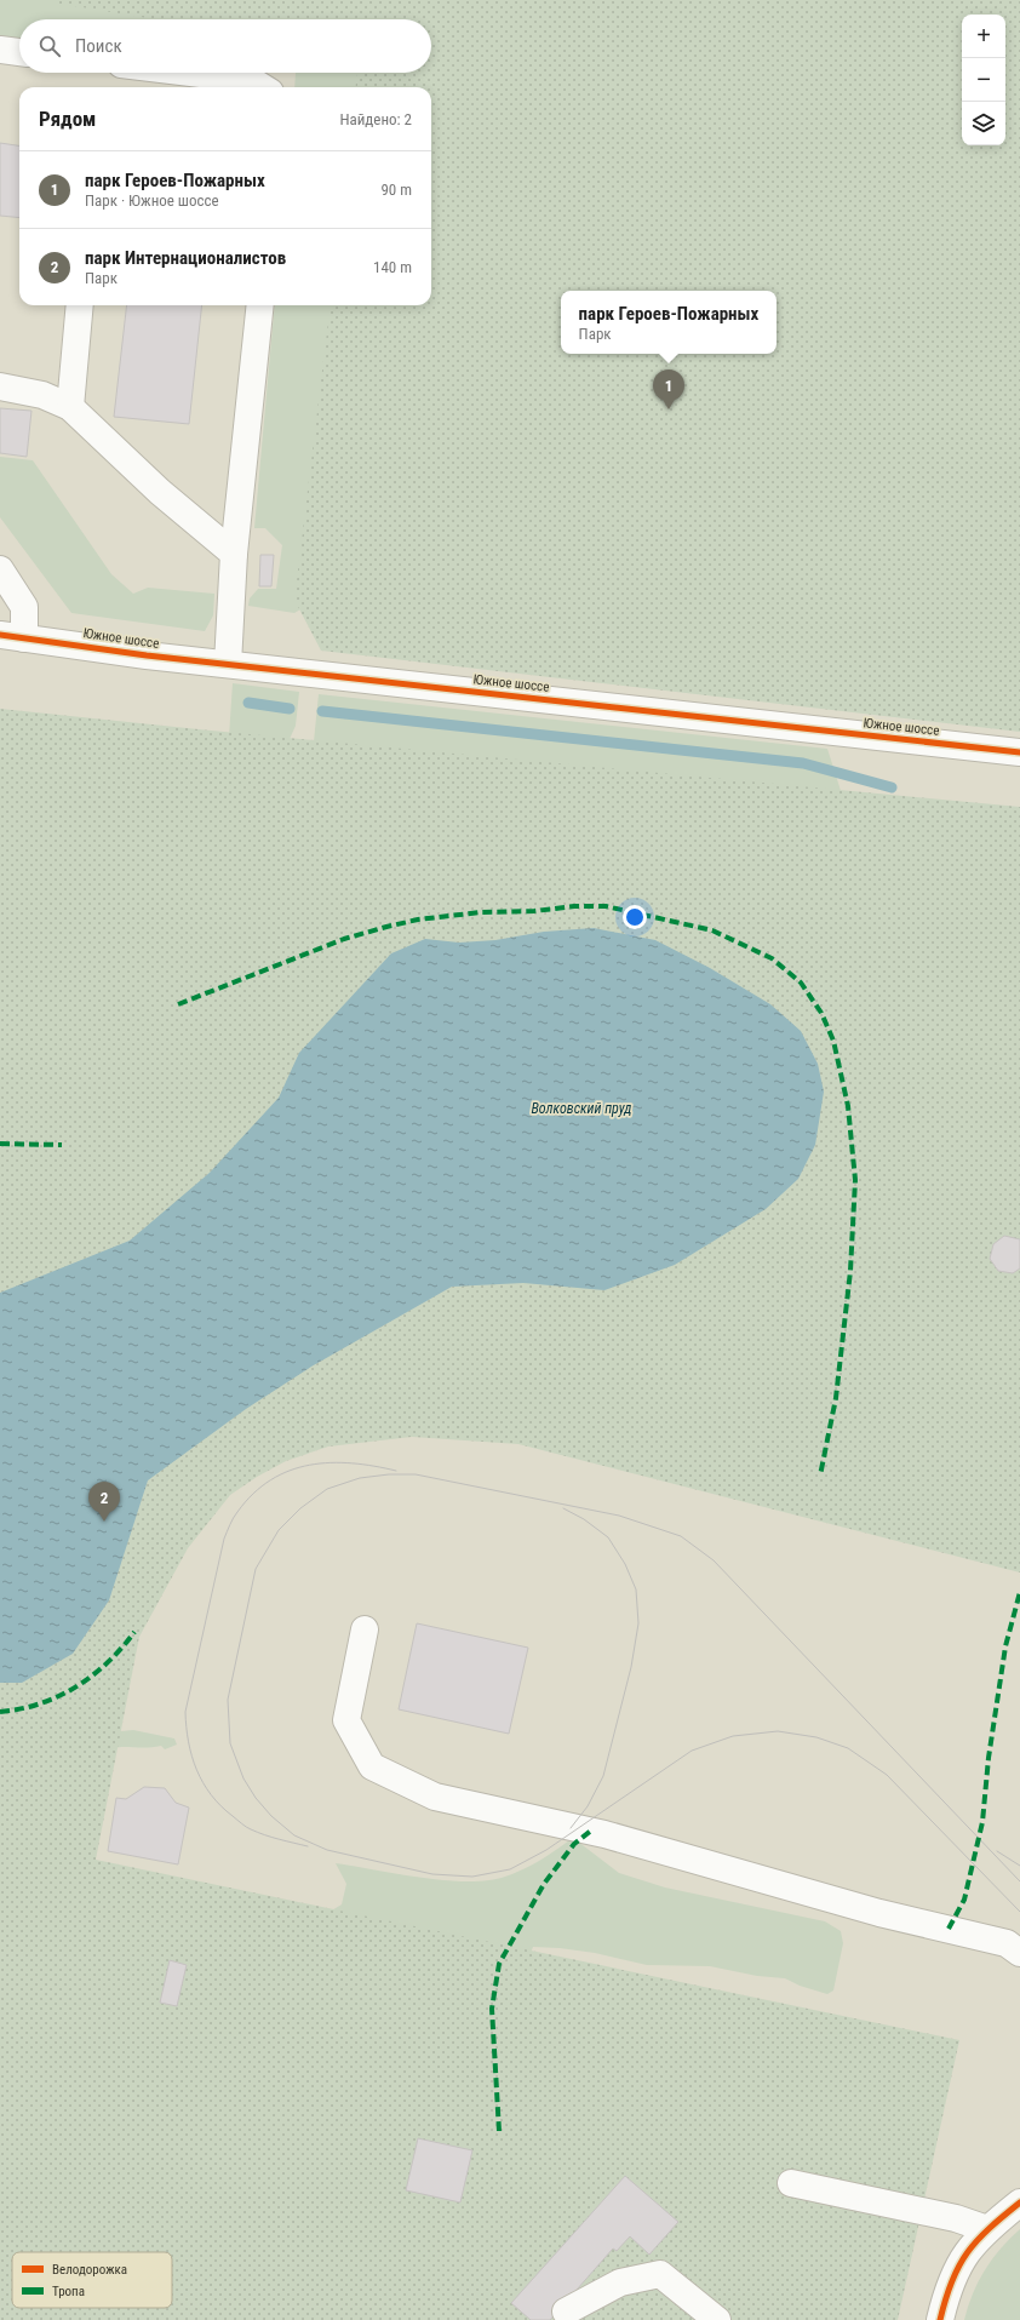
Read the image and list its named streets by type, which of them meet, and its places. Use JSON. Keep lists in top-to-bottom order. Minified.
{"streets":{"street":["Южное шоссе"]},"water":["Волковский пруд"],"legend":["Велодорожка","Тропа"],"page":{"map_buttons":["+","−"],"search":"Поиск","heading":["Рядом","Найдено: 2"],"list":[{"mark":"1","name":"парк Героев-Пожарных","note":"Парк · Южное шоссе","value":"90 m"},{"mark":"2","name":"парк Интернационалистов","note":"Парк","value":"140 m"}],"popup":["парк Героев-Пожарных","Парк"],"pins":["1","2"]}}
